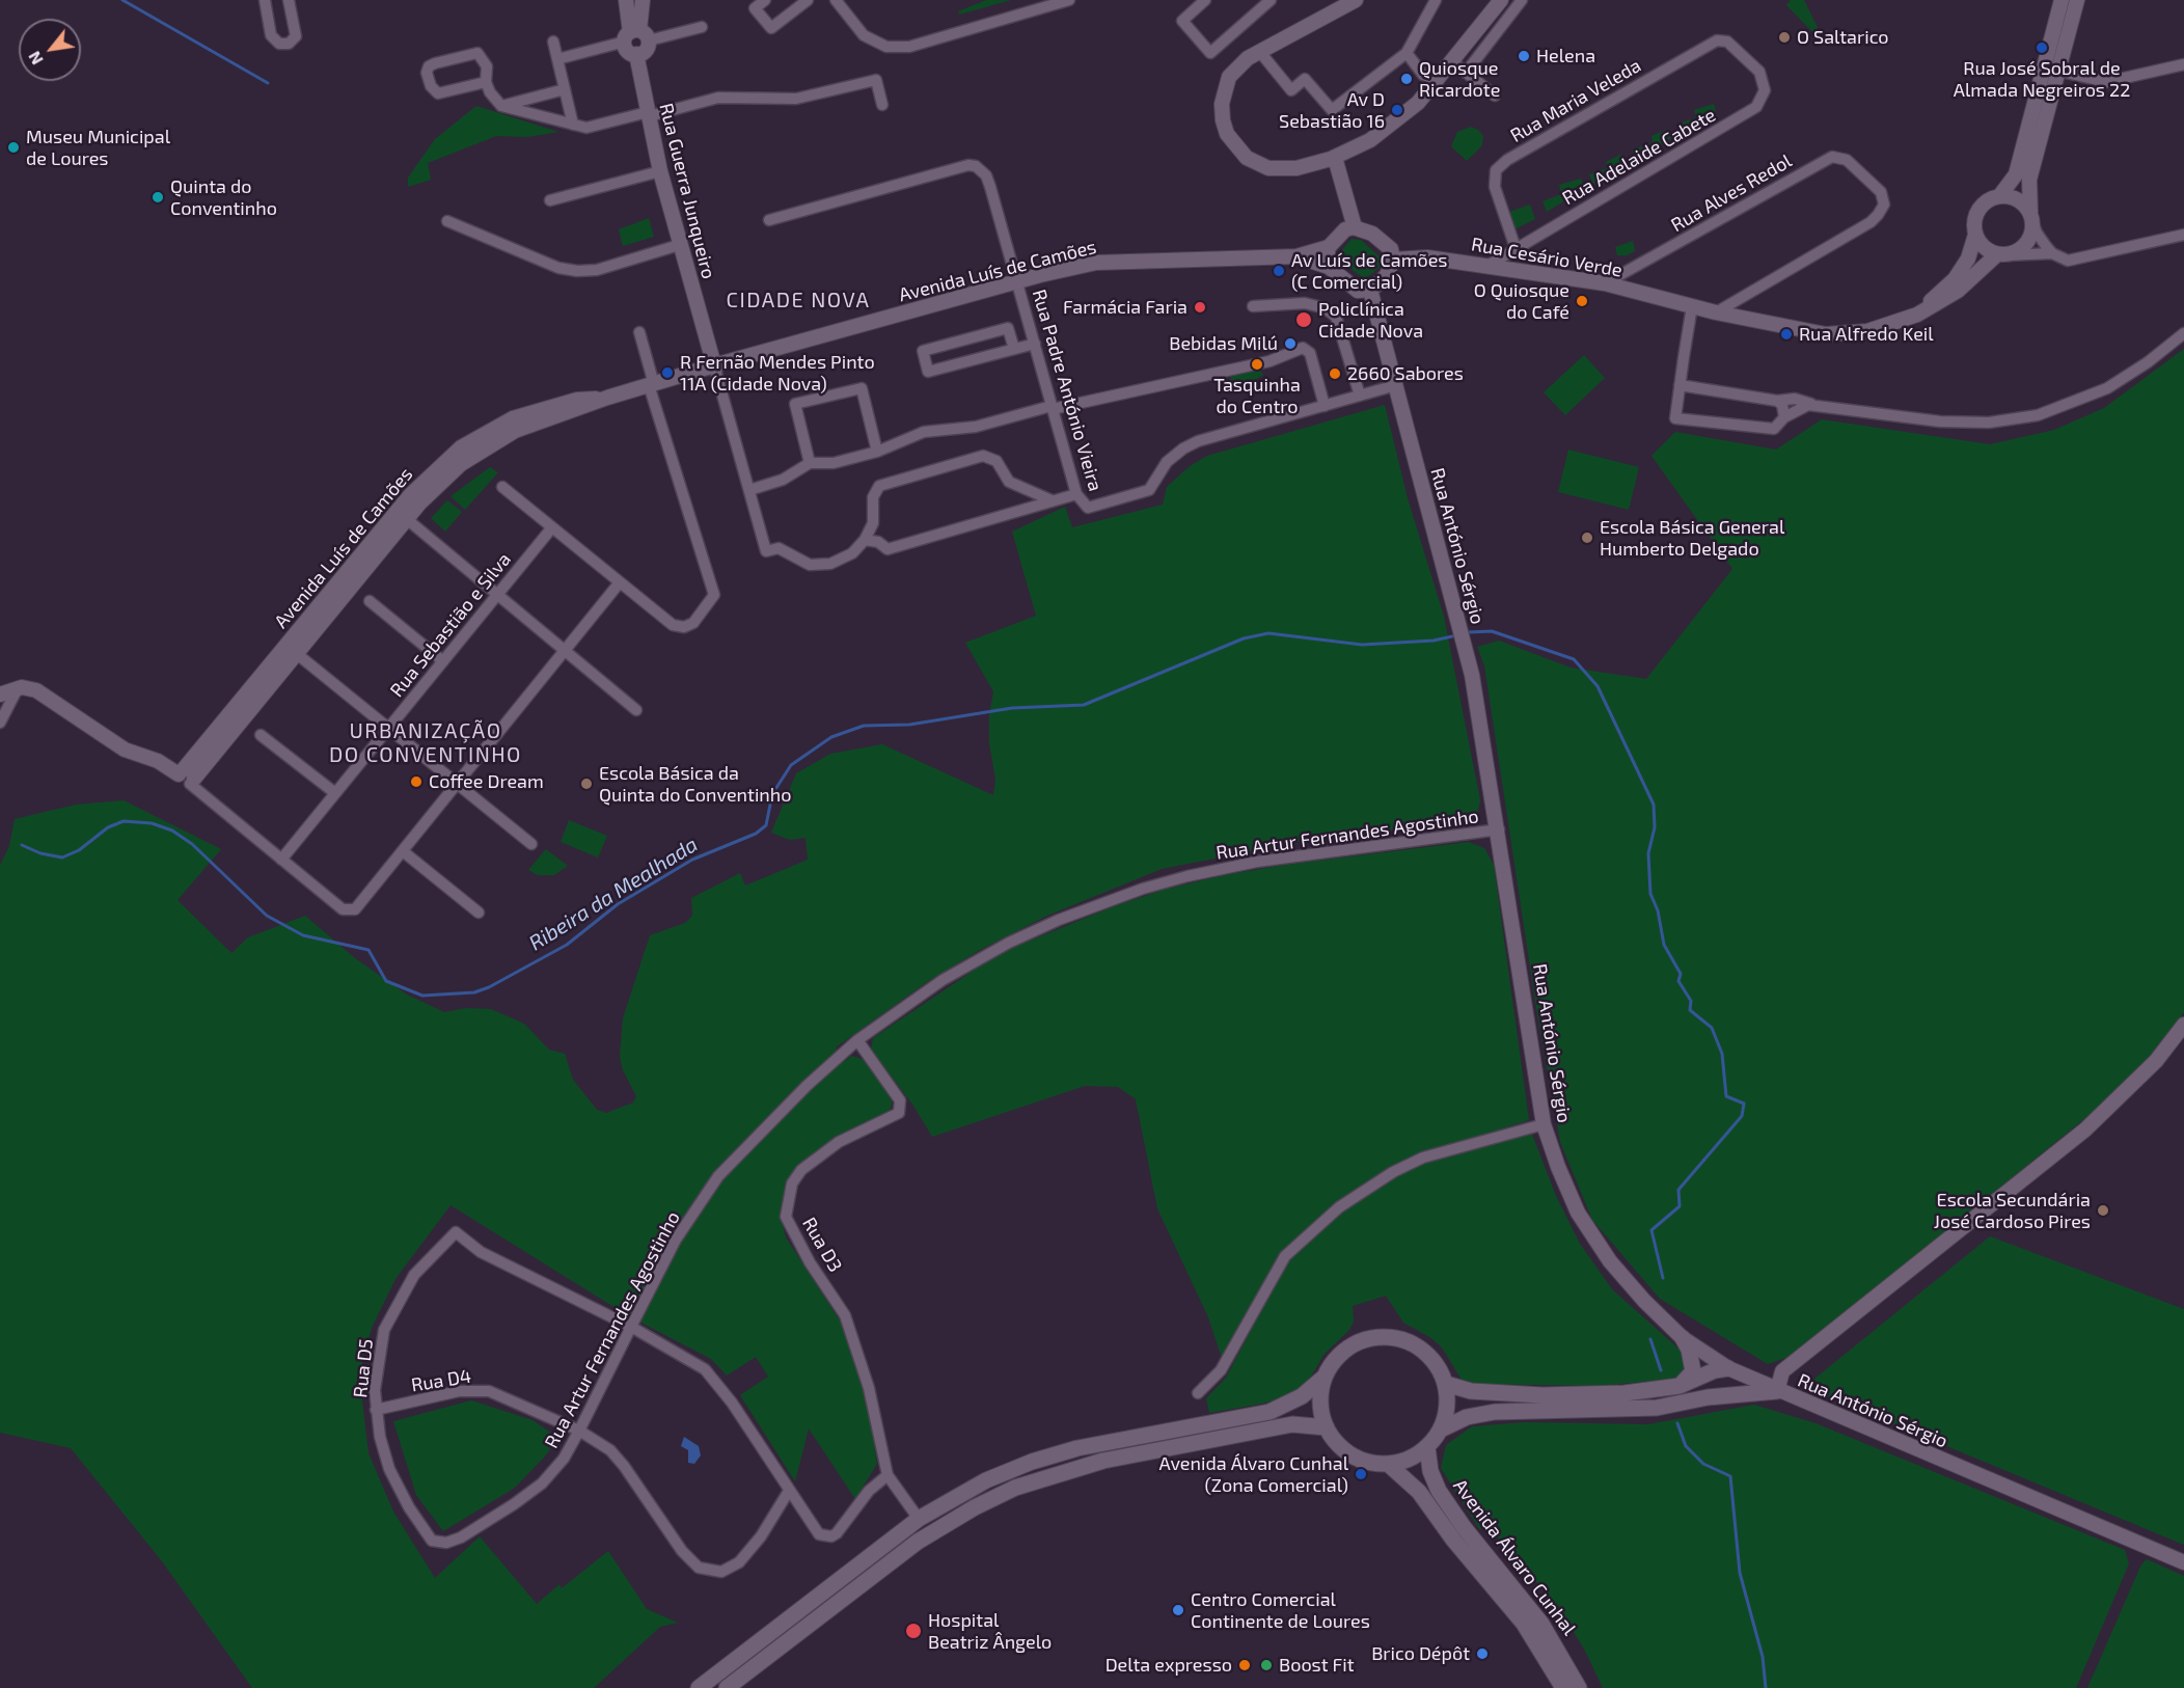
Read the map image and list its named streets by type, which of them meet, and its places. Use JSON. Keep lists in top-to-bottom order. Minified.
{"streets":{"main road":["Avenida Álvaro Cunhal"],"street":["Rua Maria Veleda","Rua Adelaide Cabete","Rua Guerra Junqueiro","Rua Alves Redol","Rua Cesário Verde","Avenida Luís de Camões","Rua Padre António Vieira","Rua António Sérgio","Rua Sebastião e Silva","Rua Artur Fernandes Agostinho","Rua D3","Rua D5","Rua D4"]},"crossings":[["Rua Maria Veleda","Rua Adelaide Cabete"],["Rua Adelaide Cabete","Rua Cesário Verde"],["Rua Guerra Junqueiro","Avenida Luís de Camões"],["Rua Alves Redol","Rua Cesário Verde"],["Rua Cesário Verde","Rua António Sérgio"],["Avenida Luís de Camões","Rua Padre António Vieira"],["Rua António Sérgio","Rua Artur Fernandes Agostinho"],["Rua Artur Fernandes Agostinho","Rua D3"],["Rua Artur Fernandes Agostinho","Rua D5"],["Rua Artur Fernandes Agostinho","Rua D4"],["Rua D5","Rua D4"]],"districts":["CIDADE NOVA","URBANIZAÇÃO DO CONVENTINHO"],"water":["Ribeira da Mealhada"],"places":["O Saltarico","Rua José Sobral de Almada Negreiros 22","Helena","Quiosque Ricardote","Av D Sebastião 16","Museu Municipal de Loures","Quinta do Conventinho","Av Luís de Camões (C Comercial)","O Quiosque do Café","Farmácia Faria","Policlínica Cidade Nova","Rua Alfredo Keil","Bebidas Milú","Tasquinha do Centro","R Fernão Mendes Pinto 11A (Cidade Nova)","2660 Sabores","Escola Básica General Humberto Delgado","Coffee Dream","Escola Básica da Quinta do Conventinho","Escola Secundária José Cardoso Pires","Avenida Álvaro Cunhal (Zona Comercial)","Centro Comercial Continente de Loures","Hospital Beatriz Ângelo","Brico Dépôt","Delta expresso","Boost Fit"],"north":"bottom left"}
